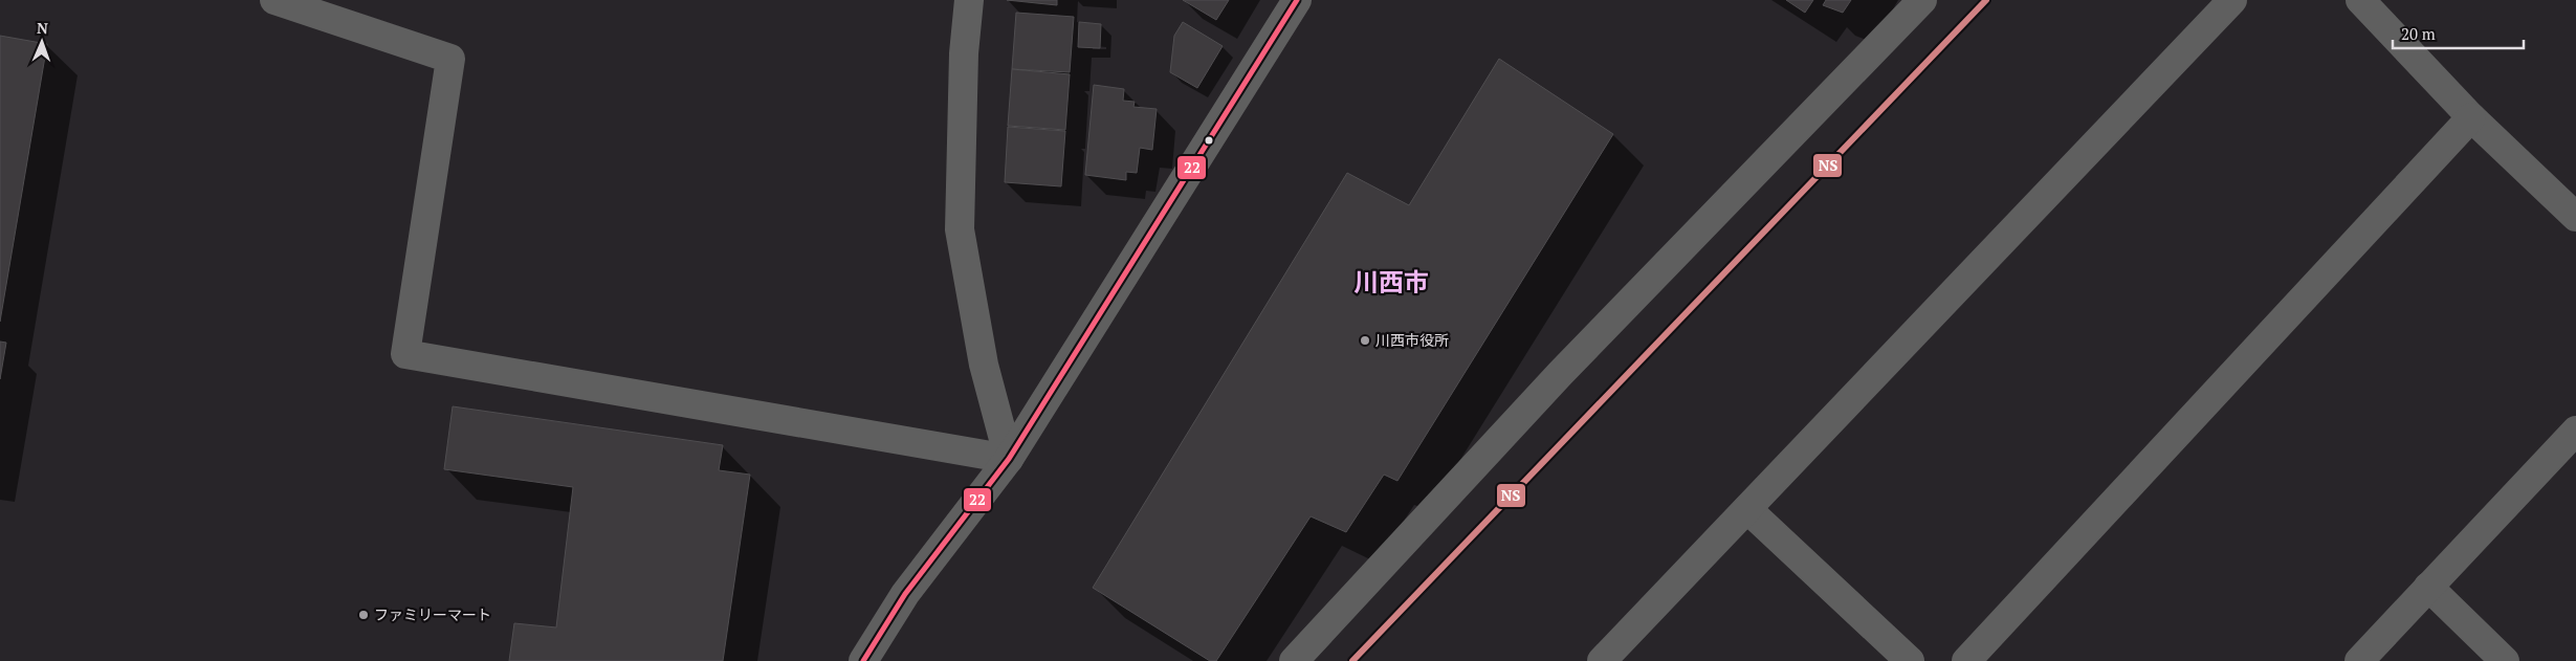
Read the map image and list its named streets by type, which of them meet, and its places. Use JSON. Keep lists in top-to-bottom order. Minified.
{"districts":["川西市"],"places":["川西市役所","ファミリーマート"],"lines":["transit line NS","transit line 22"],"scale_bar":"20 m","north":"top"}
